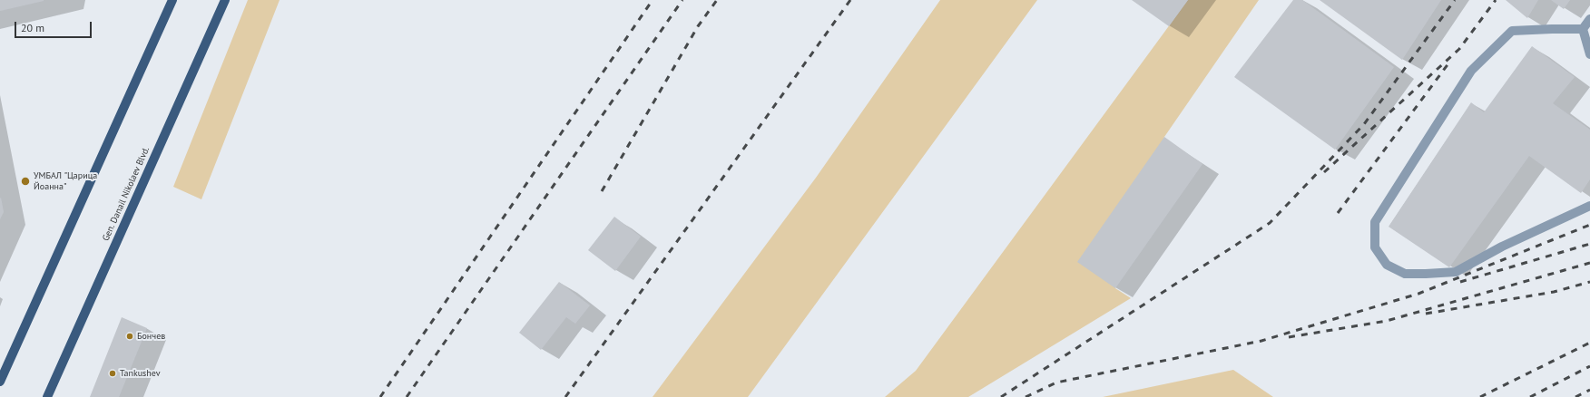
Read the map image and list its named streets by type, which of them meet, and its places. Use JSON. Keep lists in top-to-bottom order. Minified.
{"streets":{"main road":["Gen. Danail Nikolaev Blvd."]},"places":["УМБАЛ \"Царица Йоанна\"","Бончев","Tankushev"],"scale_bar":"20 m"}
